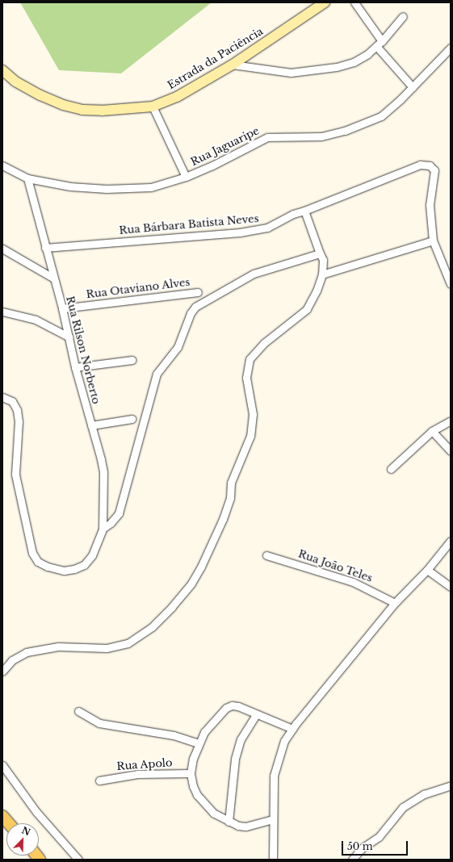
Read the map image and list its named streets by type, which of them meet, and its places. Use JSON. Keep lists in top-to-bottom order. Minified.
{"streets":{"main road":["Estrada da Paciência"],"street":["Rua Jaguaripe","Rua Bárbara Batista Neves","Rua Otaviano Alves","Rua Rilson Norberto","Rua João Teles","Rua Apolo"]},"crossings":[["Rua Jaguaripe","Rua Rilson Norberto"],["Rua Bárbara Batista Neves","Rua Rilson Norberto"],["Rua Otaviano Alves","Rua Rilson Norberto"]],"scale_bar":"50 m","north":"top right"}
